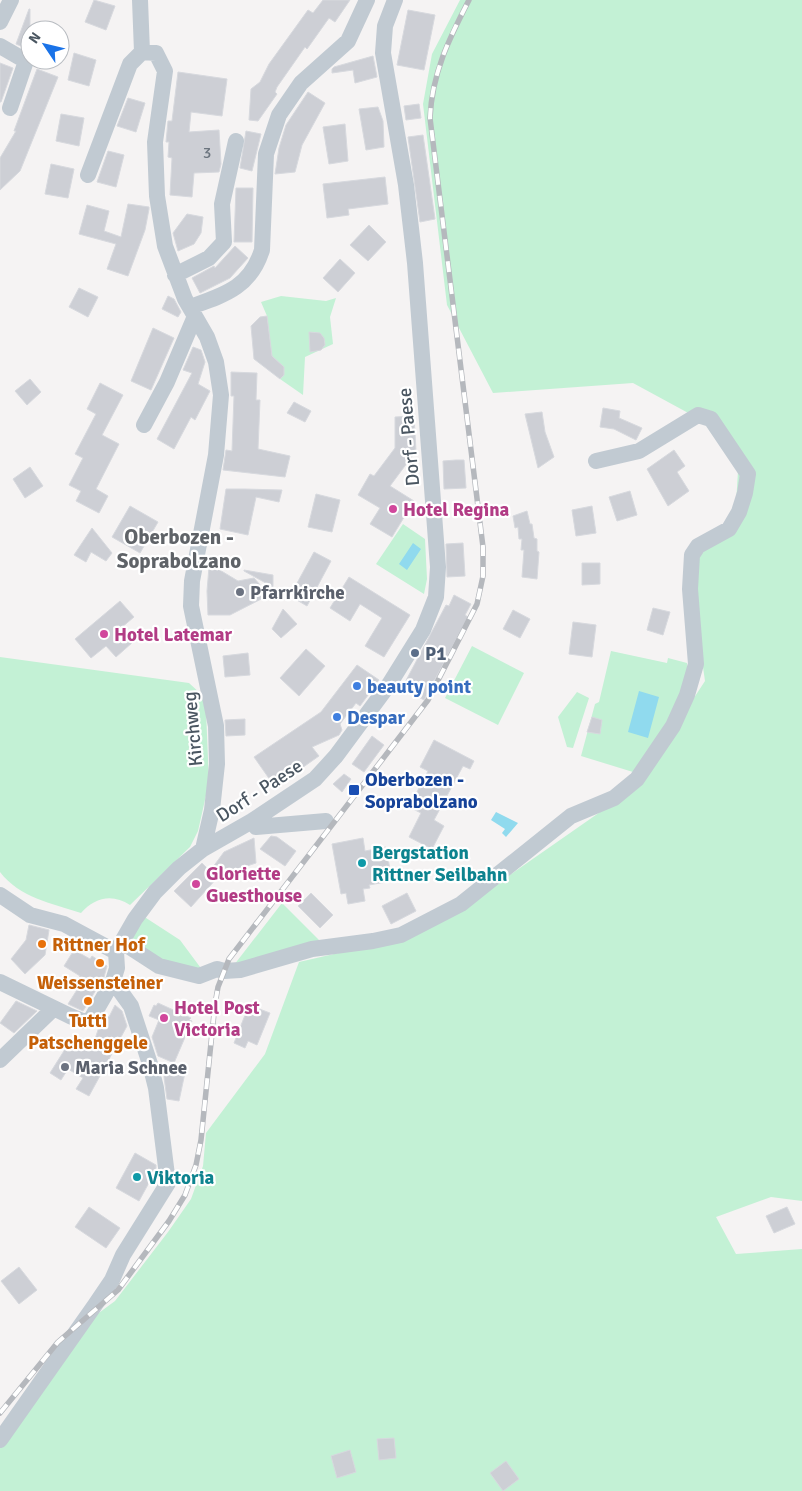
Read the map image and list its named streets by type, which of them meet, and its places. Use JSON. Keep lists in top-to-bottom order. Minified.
{"streets":{"street":["Dorf - Paese","Kirchweg"]},"crossings":[["Dorf - Paese","Kirchweg"]],"districts":["Oberbozen - Soprabolzano"],"places":{"other":["Hotel Regina","Pfarrkirche","Hotel Latemar","P1","beauty point","Despar","Bergstation Rittner Seilbahn","Gloriette Guesthouse","Rittner Hof","Weissensteiner","Tutti Patschenggele","Hotel Post Victoria","Maria Schnee","Viktoria"],"transit":["Oberbozen - Soprabolzano"]},"house_numbers":["3"],"north":"top left"}
